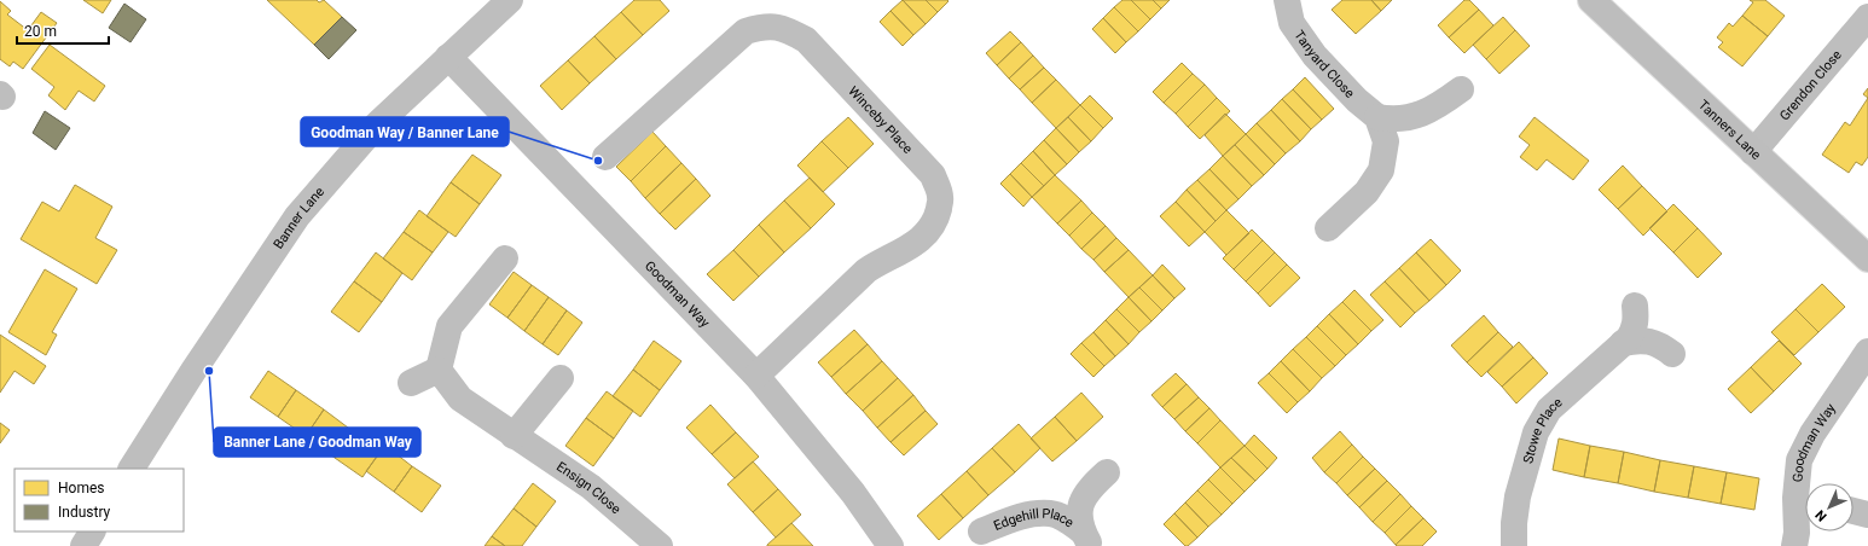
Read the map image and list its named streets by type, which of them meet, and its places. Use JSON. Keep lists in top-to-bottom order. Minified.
{"streets":{"main road":["Tanners Lane"],"street":["Tanyard Close","Grendon Close","Winceby Place","Banner Lane","Goodman Way","Stowe Place","Ensign Close","Edgehill Place"]},"crossings":[["Grendon Close","Tanners Lane"],["Winceby Place","Goodman Way"],["Banner Lane","Goodman Way"]],"places":["Goodman Way / Banner Lane","Banner Lane / Goodman Way"],"legend":["Homes","Industry"],"scale_bar":"20 m","north":"bottom left"}
